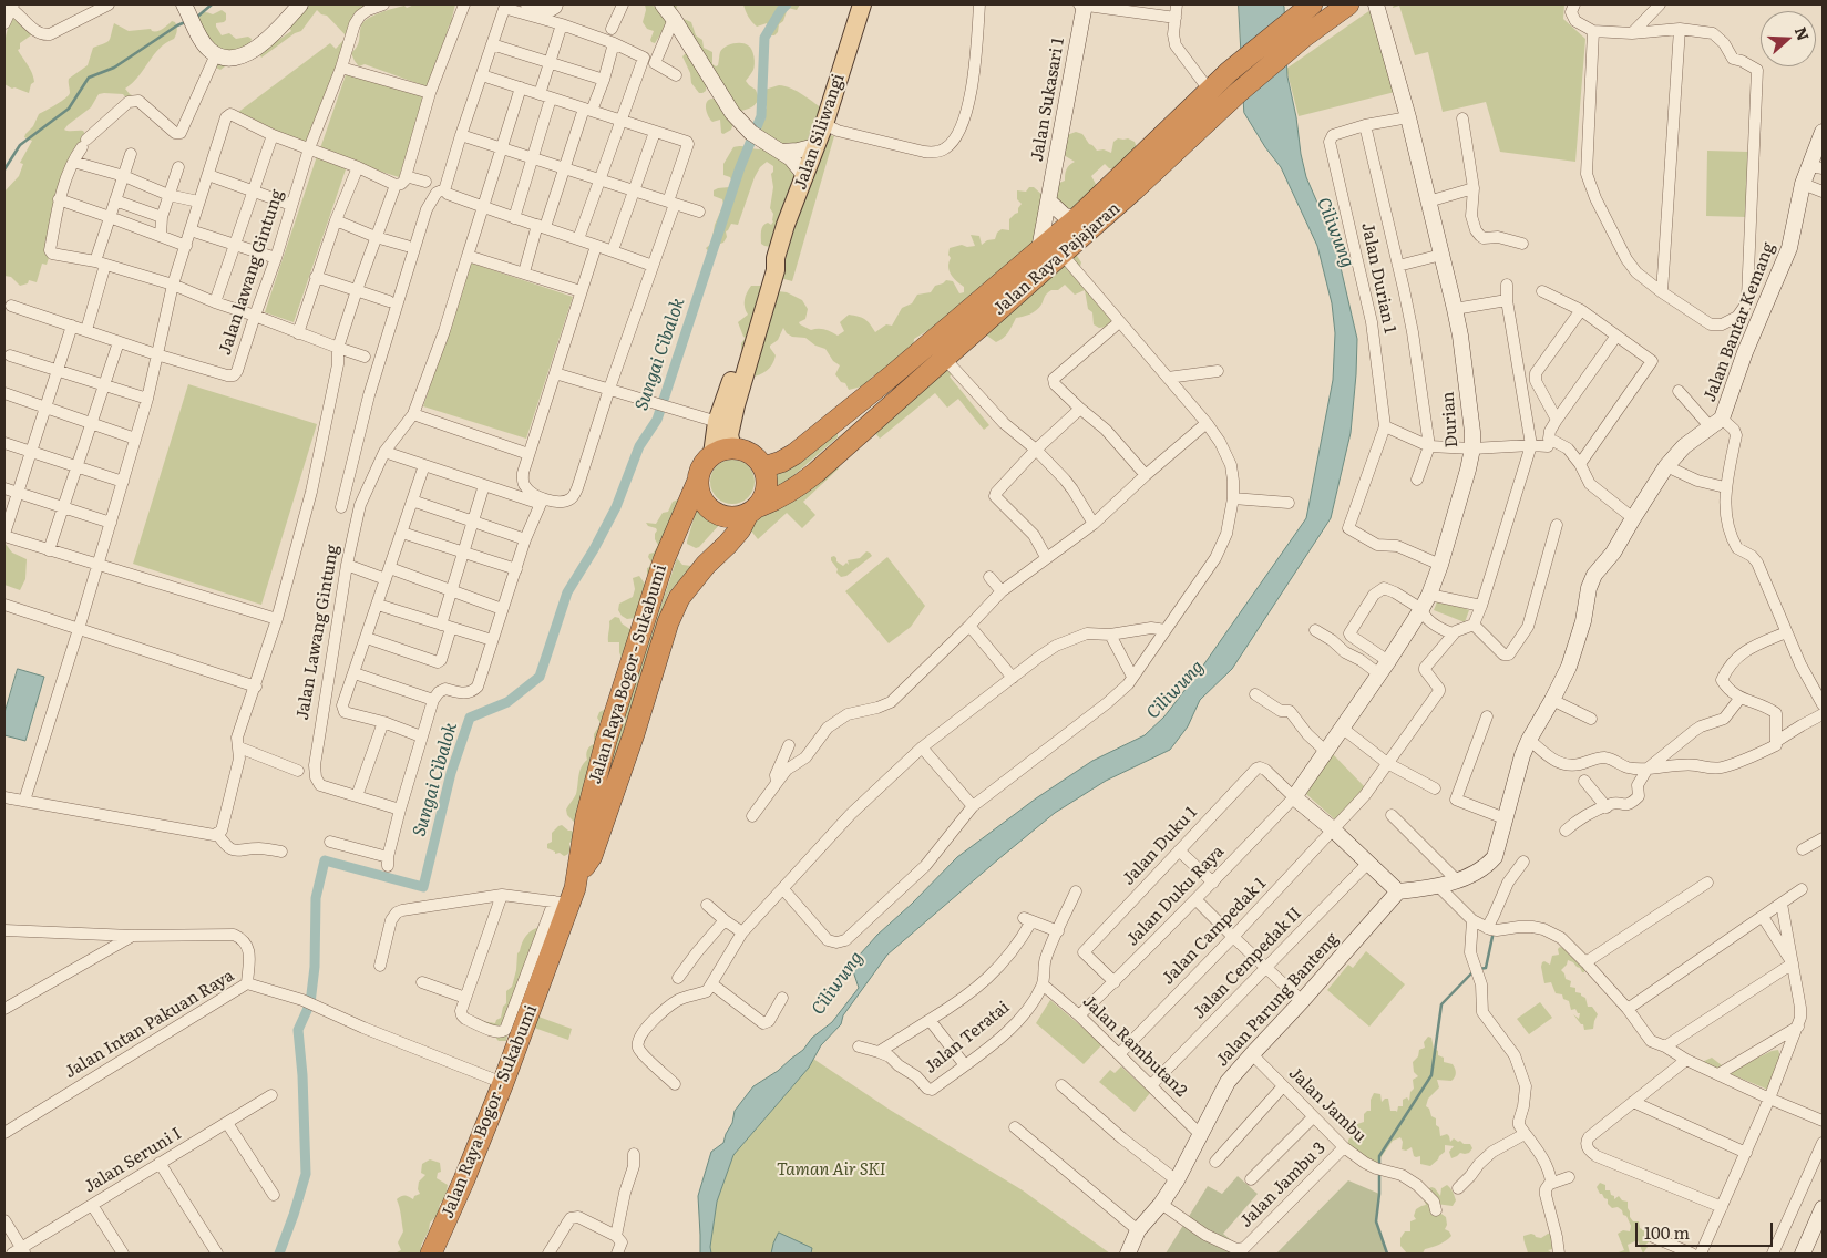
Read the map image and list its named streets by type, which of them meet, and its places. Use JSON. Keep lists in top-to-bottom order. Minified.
{"streets":{"highway":["Jalan Raya Pajajaran","Jalan Raya Bogor - Sukabumi"],"main road":["Jalan Siliwangi"],"street":["Jalan Sukasari 1","Jalan lawang Gintung","Jalan Durian 1","Jalan Bantar Kemang","Durian","Jalan Lawang Gintung","Jalan Duku 1","Jalan Duku Raya","Jalan Campedak 1","Jalan Cempedak II","Jalan Parung Banteng","Jalan Intan Pakuan Raya","Jalan Teratai","Jalan Rambutan2","Jalan Jambu","Jalan Seruni I","Jalan Jambu 3"]},"crossings":[["Jalan Sukasari 1","Jalan Raya Pajajaran"],["Jalan Siliwangi","Jalan Raya Pajajaran"],["Jalan Siliwangi","Jalan Raya Bogor - Sukabumi"],["Jalan Raya Pajajaran","Jalan Raya Bogor - Sukabumi"],["Jalan lawang Gintung","Jalan Lawang Gintung"],["Jalan Bantar Kemang","Jalan Parung Banteng"],["Durian","Jalan Duku 1"],["Durian","Jalan Duku Raya"],["Jalan Raya Bogor - Sukabumi","Jalan Intan Pakuan Raya"],["Jalan Duku 1","Jalan Duku Raya"],["Jalan Duku Raya","Jalan Rambutan2"],["Jalan Campedak 1","Jalan Rambutan2"],["Jalan Cempedak II","Jalan Rambutan2"],["Jalan Parung Banteng","Jalan Rambutan2"],["Jalan Parung Banteng","Jalan Jambu"],["Jalan Parung Banteng","Jalan Jambu 3"],["Jalan Teratai","Jalan Rambutan2"],["Jalan Jambu","Jalan Jambu 3"]],"water":["Ciliwung","Sungai Cibalok"],"parks":["Taman Air SKI"],"scale_bar":"100 m","north":"right"}
